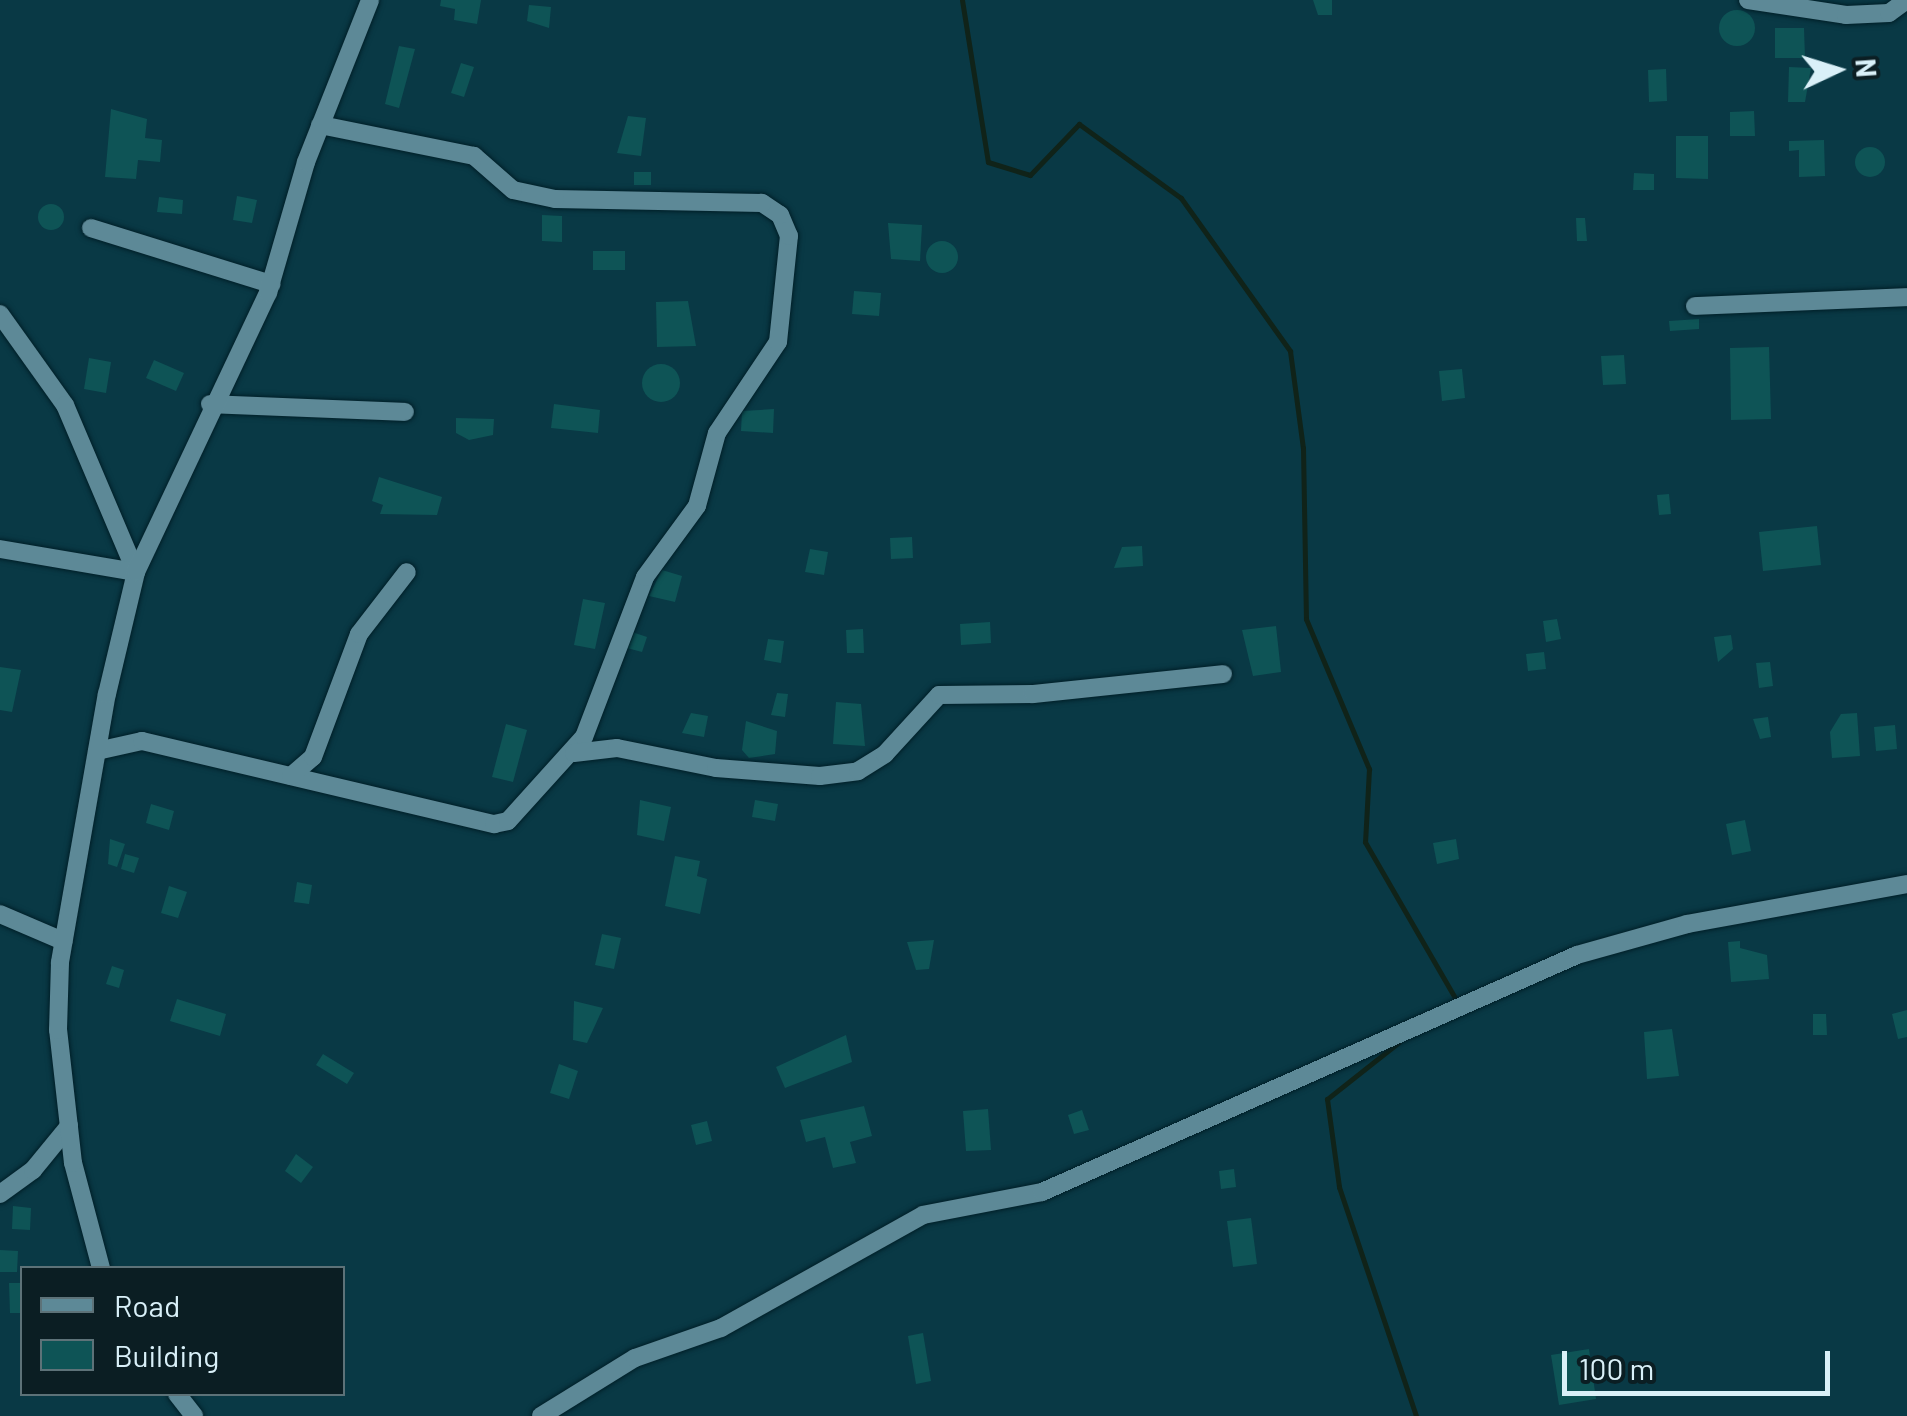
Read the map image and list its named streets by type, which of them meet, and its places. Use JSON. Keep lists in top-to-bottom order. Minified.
{"legend":["Road","Building"],"scale_bar":"100 m","north":"right"}
